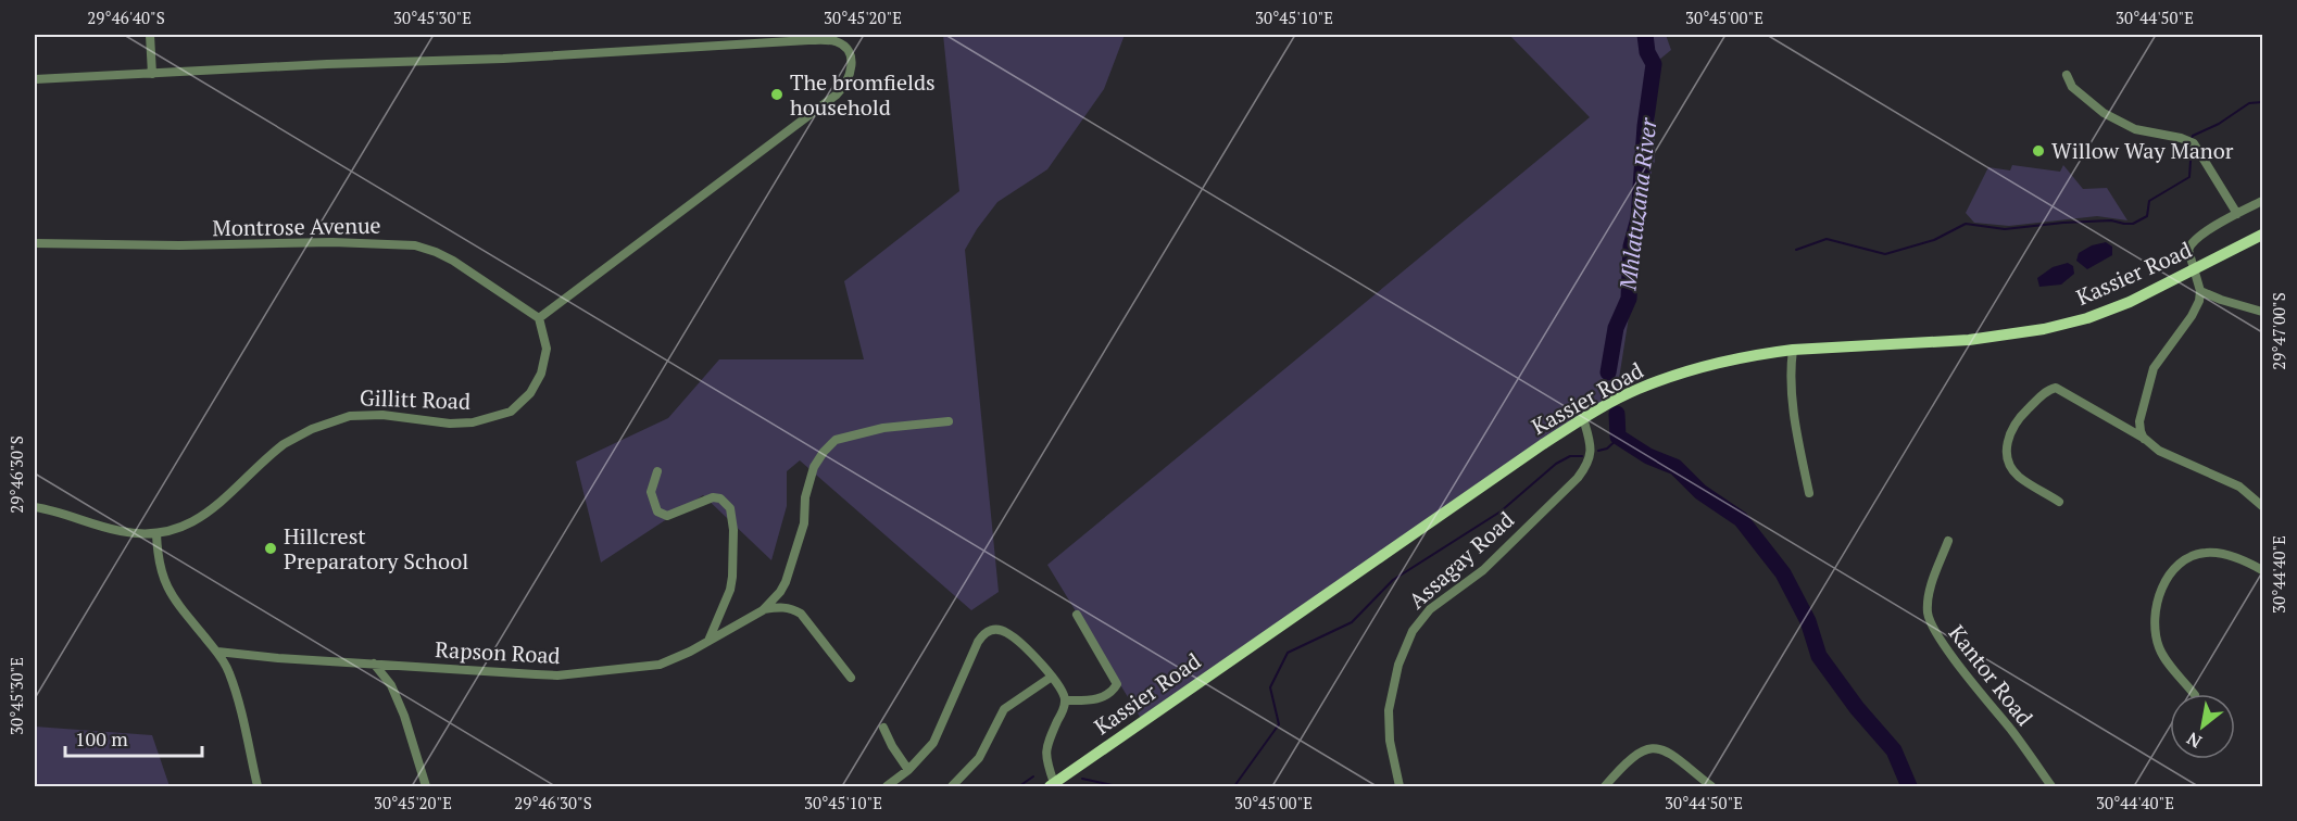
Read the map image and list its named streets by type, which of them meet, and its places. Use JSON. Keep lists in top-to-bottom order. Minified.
{"streets":{"main road":["Kassier Road"],"street":["Montrose Avenue","Gillitt Road","Assagay Road","Rapson Road","Kantor Road"]},"crossings":[["Montrose Avenue","Gillitt Road"],["Kassier Road","Assagay Road"]],"water":["Mhlatuzana River"],"places":["The bromfields household","Willow Way Manor","Hillcrest Preparatory School"],"scale_bar":"100 m","north":"bottom left","coordinates":["29°46'40\"S","30°45'30\"E","30°45'20\"E","30°45'10\"E","30°45'00\"E","30°44'50\"E","29°47'00\"S","29°46'30\"S","30°44'40\"E"]}
